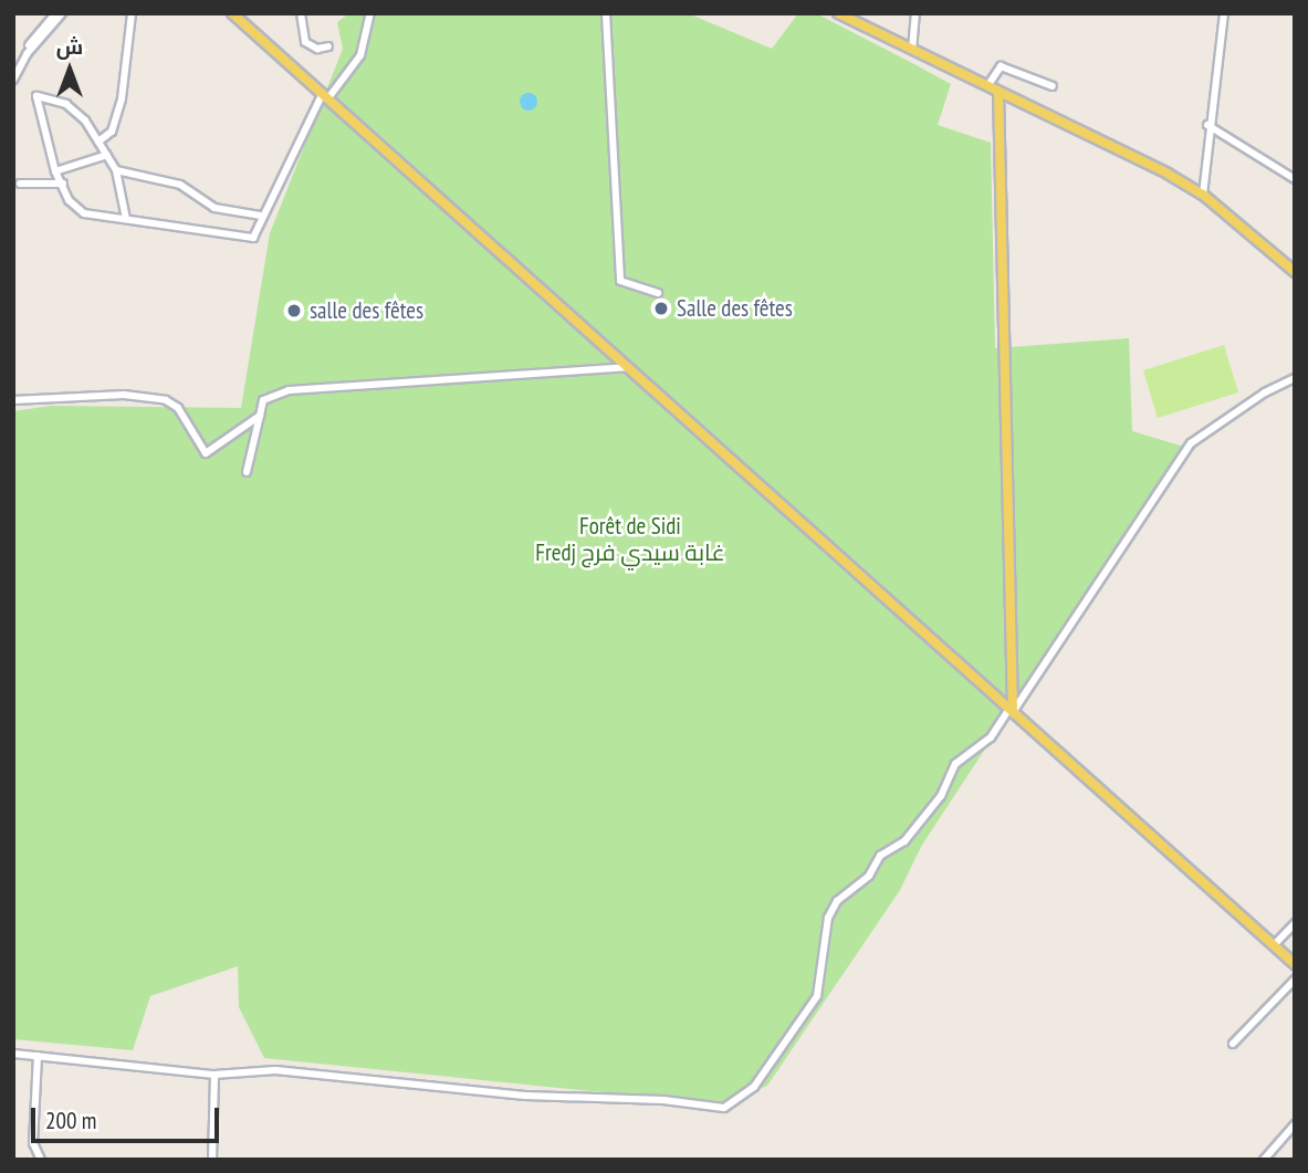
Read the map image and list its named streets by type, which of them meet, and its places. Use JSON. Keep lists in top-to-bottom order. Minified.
{"parks":["Forêt de Sidi Fredj غابة سيدي فرج"],"places":["Salle des fêtes","salle des fêtes"],"scale_bar":"200 m","north":"top"}
